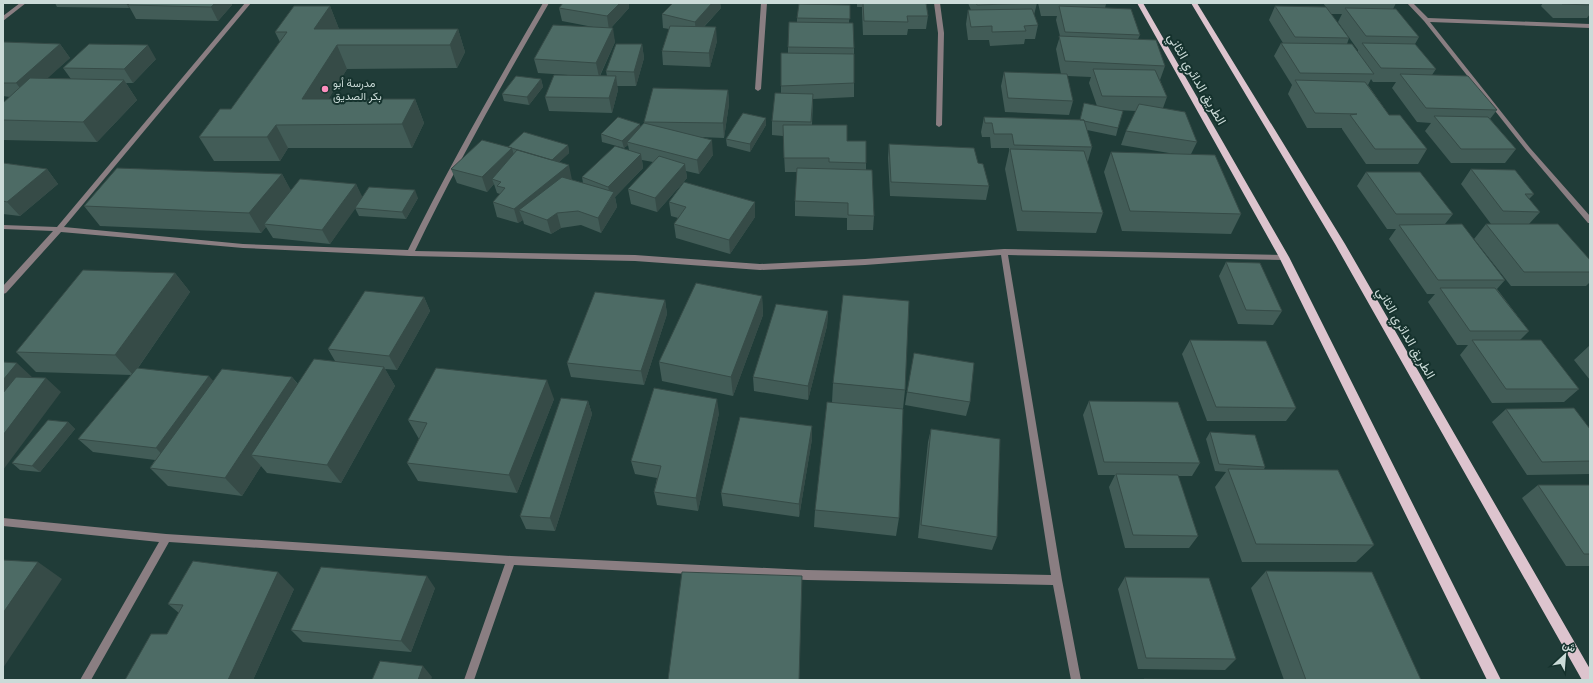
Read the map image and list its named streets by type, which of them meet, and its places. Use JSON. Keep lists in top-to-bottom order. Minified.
{"streets":{"main road":["الطريق الدائري الثاني"]},"places":["مدرسة أبو بكر الصديق"],"north":"top right"}
